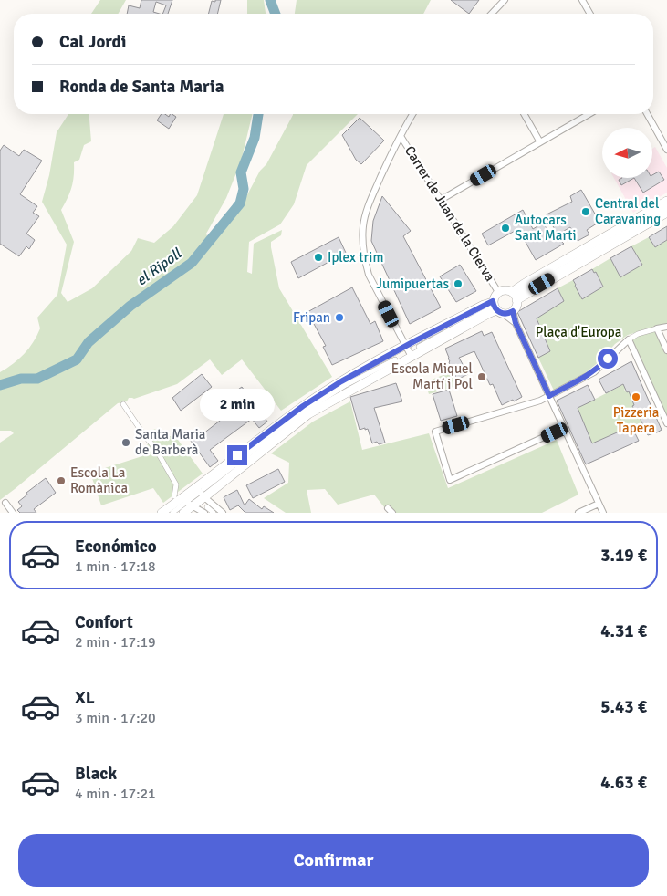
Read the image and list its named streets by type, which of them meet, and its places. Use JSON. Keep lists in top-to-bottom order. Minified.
{"streets":{"street":["Carrer de Juan de la Cierva"]},"water":["el Ripoll"],"parks":["Plaça d'Europa"],"places":["Central del Caravaning","Autocars Sant Marti","Iplex trim","Jumipuertas","Fripan","Escola Miquel Martí i Pol","Pizzeria Tapera","Santa Maria de Barberà","Escola La Romànica"],"north":"left","page":{"banner":["Cal Jordi","Ronda de Santa Maria"],"bubble":"2 min","list":[{"name":"Económico","note":"1 min · 17:18","value":"3.19 €"},{"name":"Confort","note":"2 min · 17:19","value":"4.31 €"},{"name":"XL","note":"3 min · 17:20","value":"5.43 €"},{"name":"Black","note":"4 min · 17:21","value":"4.63 €"}],"buttons":"Confirmar"}}
